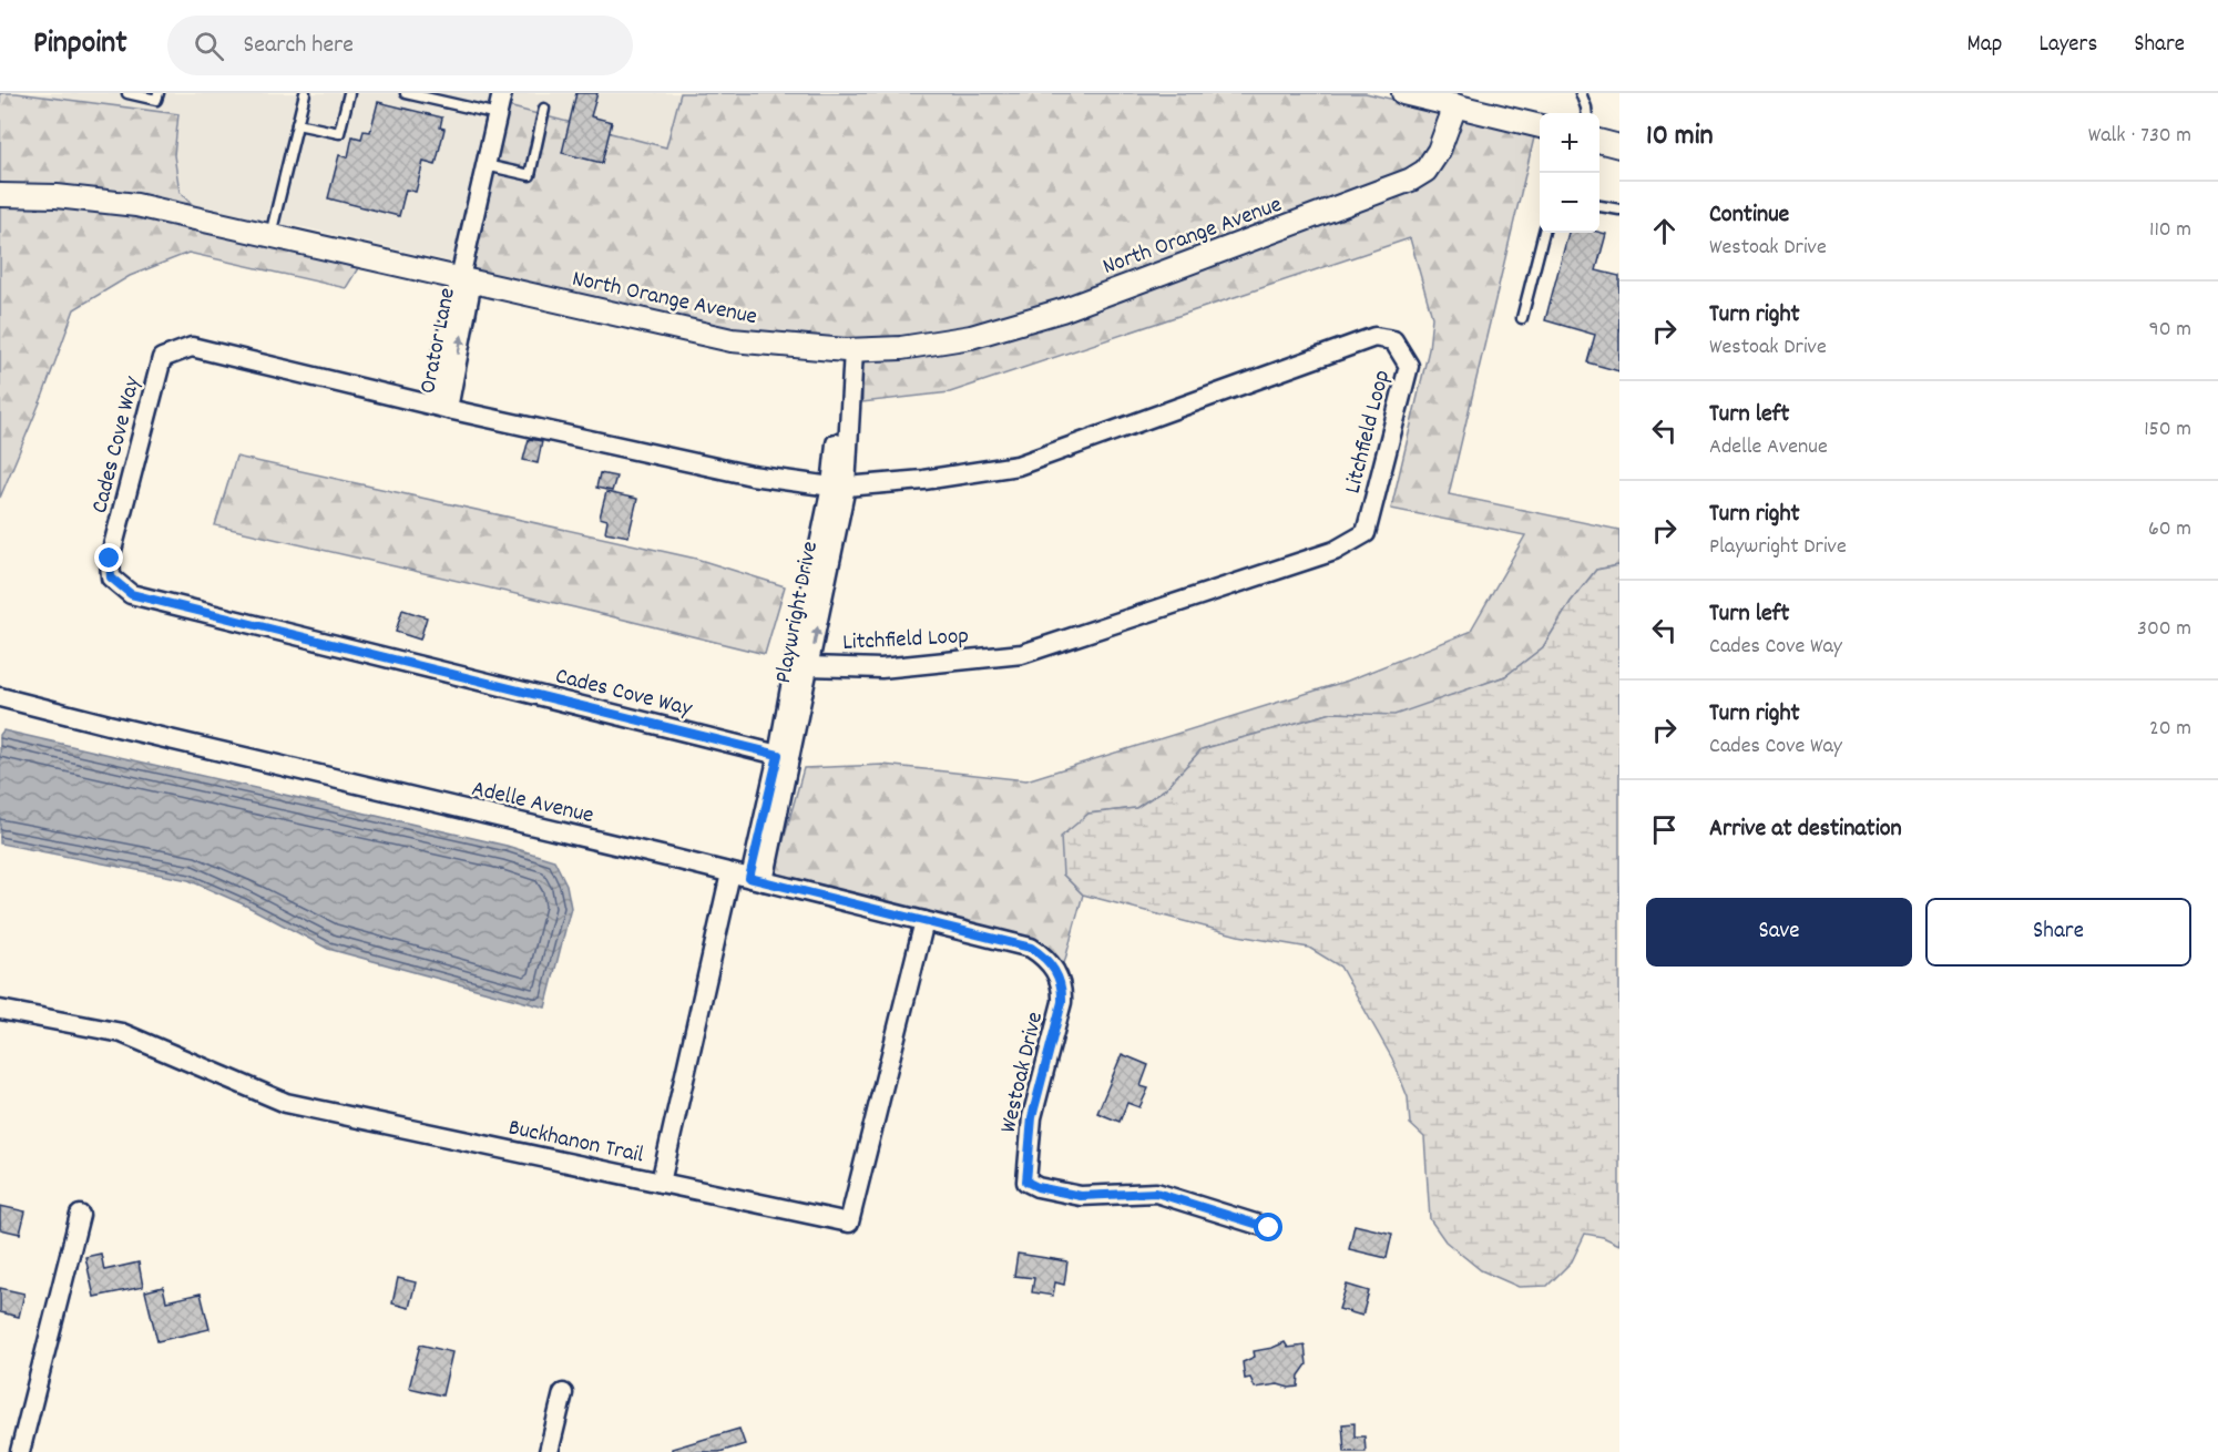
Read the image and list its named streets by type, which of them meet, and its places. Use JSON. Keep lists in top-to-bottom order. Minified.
{"streets":{"street":["North Orange Avenue","Orator Lane","Litchfield Loop","Cades Cove Way","Playwright Drive","Adelle Avenue","Westoak Drive","Buckhanon Trail"]},"crossings":[["North Orange Avenue","Orator Lane"],["North Orange Avenue","Playwright Drive"],["Orator Lane","Cades Cove Way"],["Litchfield Loop","Cades Cove Way"],["Litchfield Loop","Playwright Drive"],["Cades Cove Way","Playwright Drive"],["Playwright Drive","Adelle Avenue"],["Adelle Avenue","Westoak Drive"],["Adelle Avenue","Buckhanon Trail"]],"page":{"header":"Pinpoint","search":"Search here","nav":["Map","Layers","Share"],"heading":["10 min","Walk · 730 m"],"map_buttons":["+","−"],"list":[["Continue","Westoak Drive","110 m"],["Turn right","Westoak Drive","90 m"],["Turn left","Adelle Avenue","150 m"],["Turn right","Playwright Drive","60 m"],["Turn left","Cades Cove Way","300 m"],["Turn right","Cades Cove Way","20 m"],"Arrive at destination"],"buttons":["Save","Share"]}}
